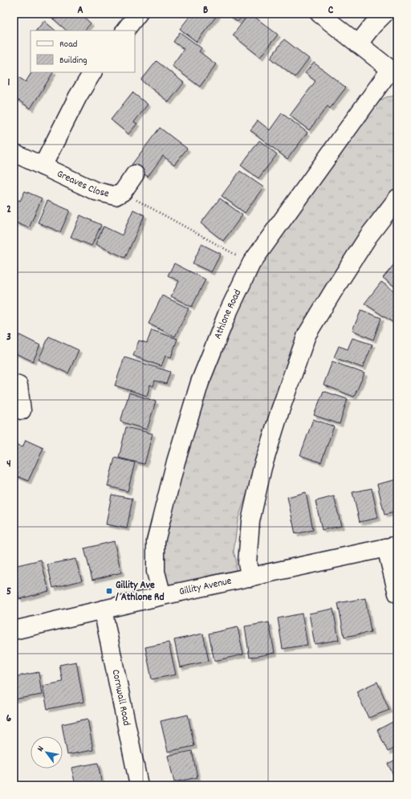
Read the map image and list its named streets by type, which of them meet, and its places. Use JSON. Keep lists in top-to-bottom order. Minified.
{"streets":{"street":["Greaves Close","Athlone Road","Gillity Avenue","Cornwall Road"]},"crossings":[["Athlone Road","Gillity Avenue"],["Gillity Avenue","Cornwall Road"]],"places":{"transit":["Gillity Ave / Athlone Rd"]},"legend":["Road","Building"],"north":"top left","grid":{"columns":["A","B","C"],"rows":["1","2","3","4","5","6"]}}
